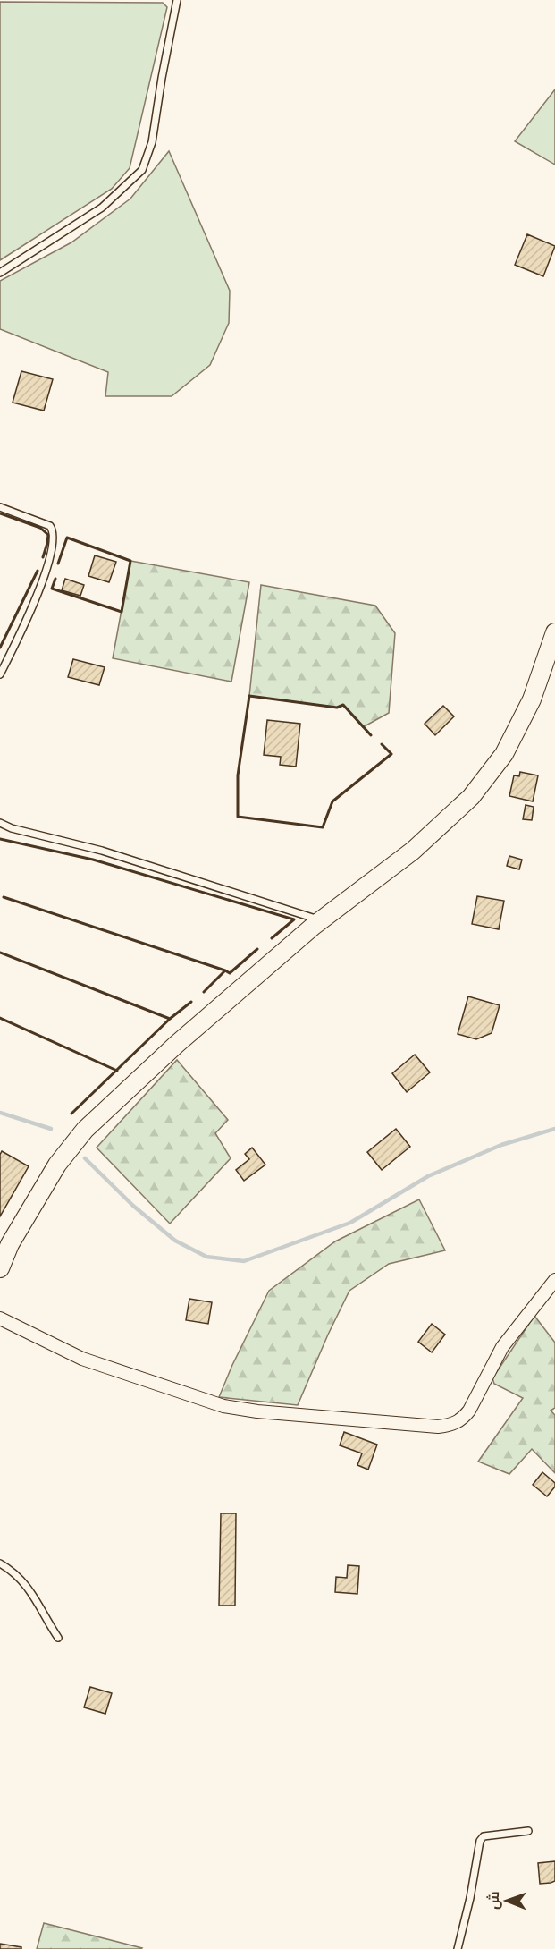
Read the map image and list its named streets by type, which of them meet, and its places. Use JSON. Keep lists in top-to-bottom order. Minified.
{"north":"left"}
